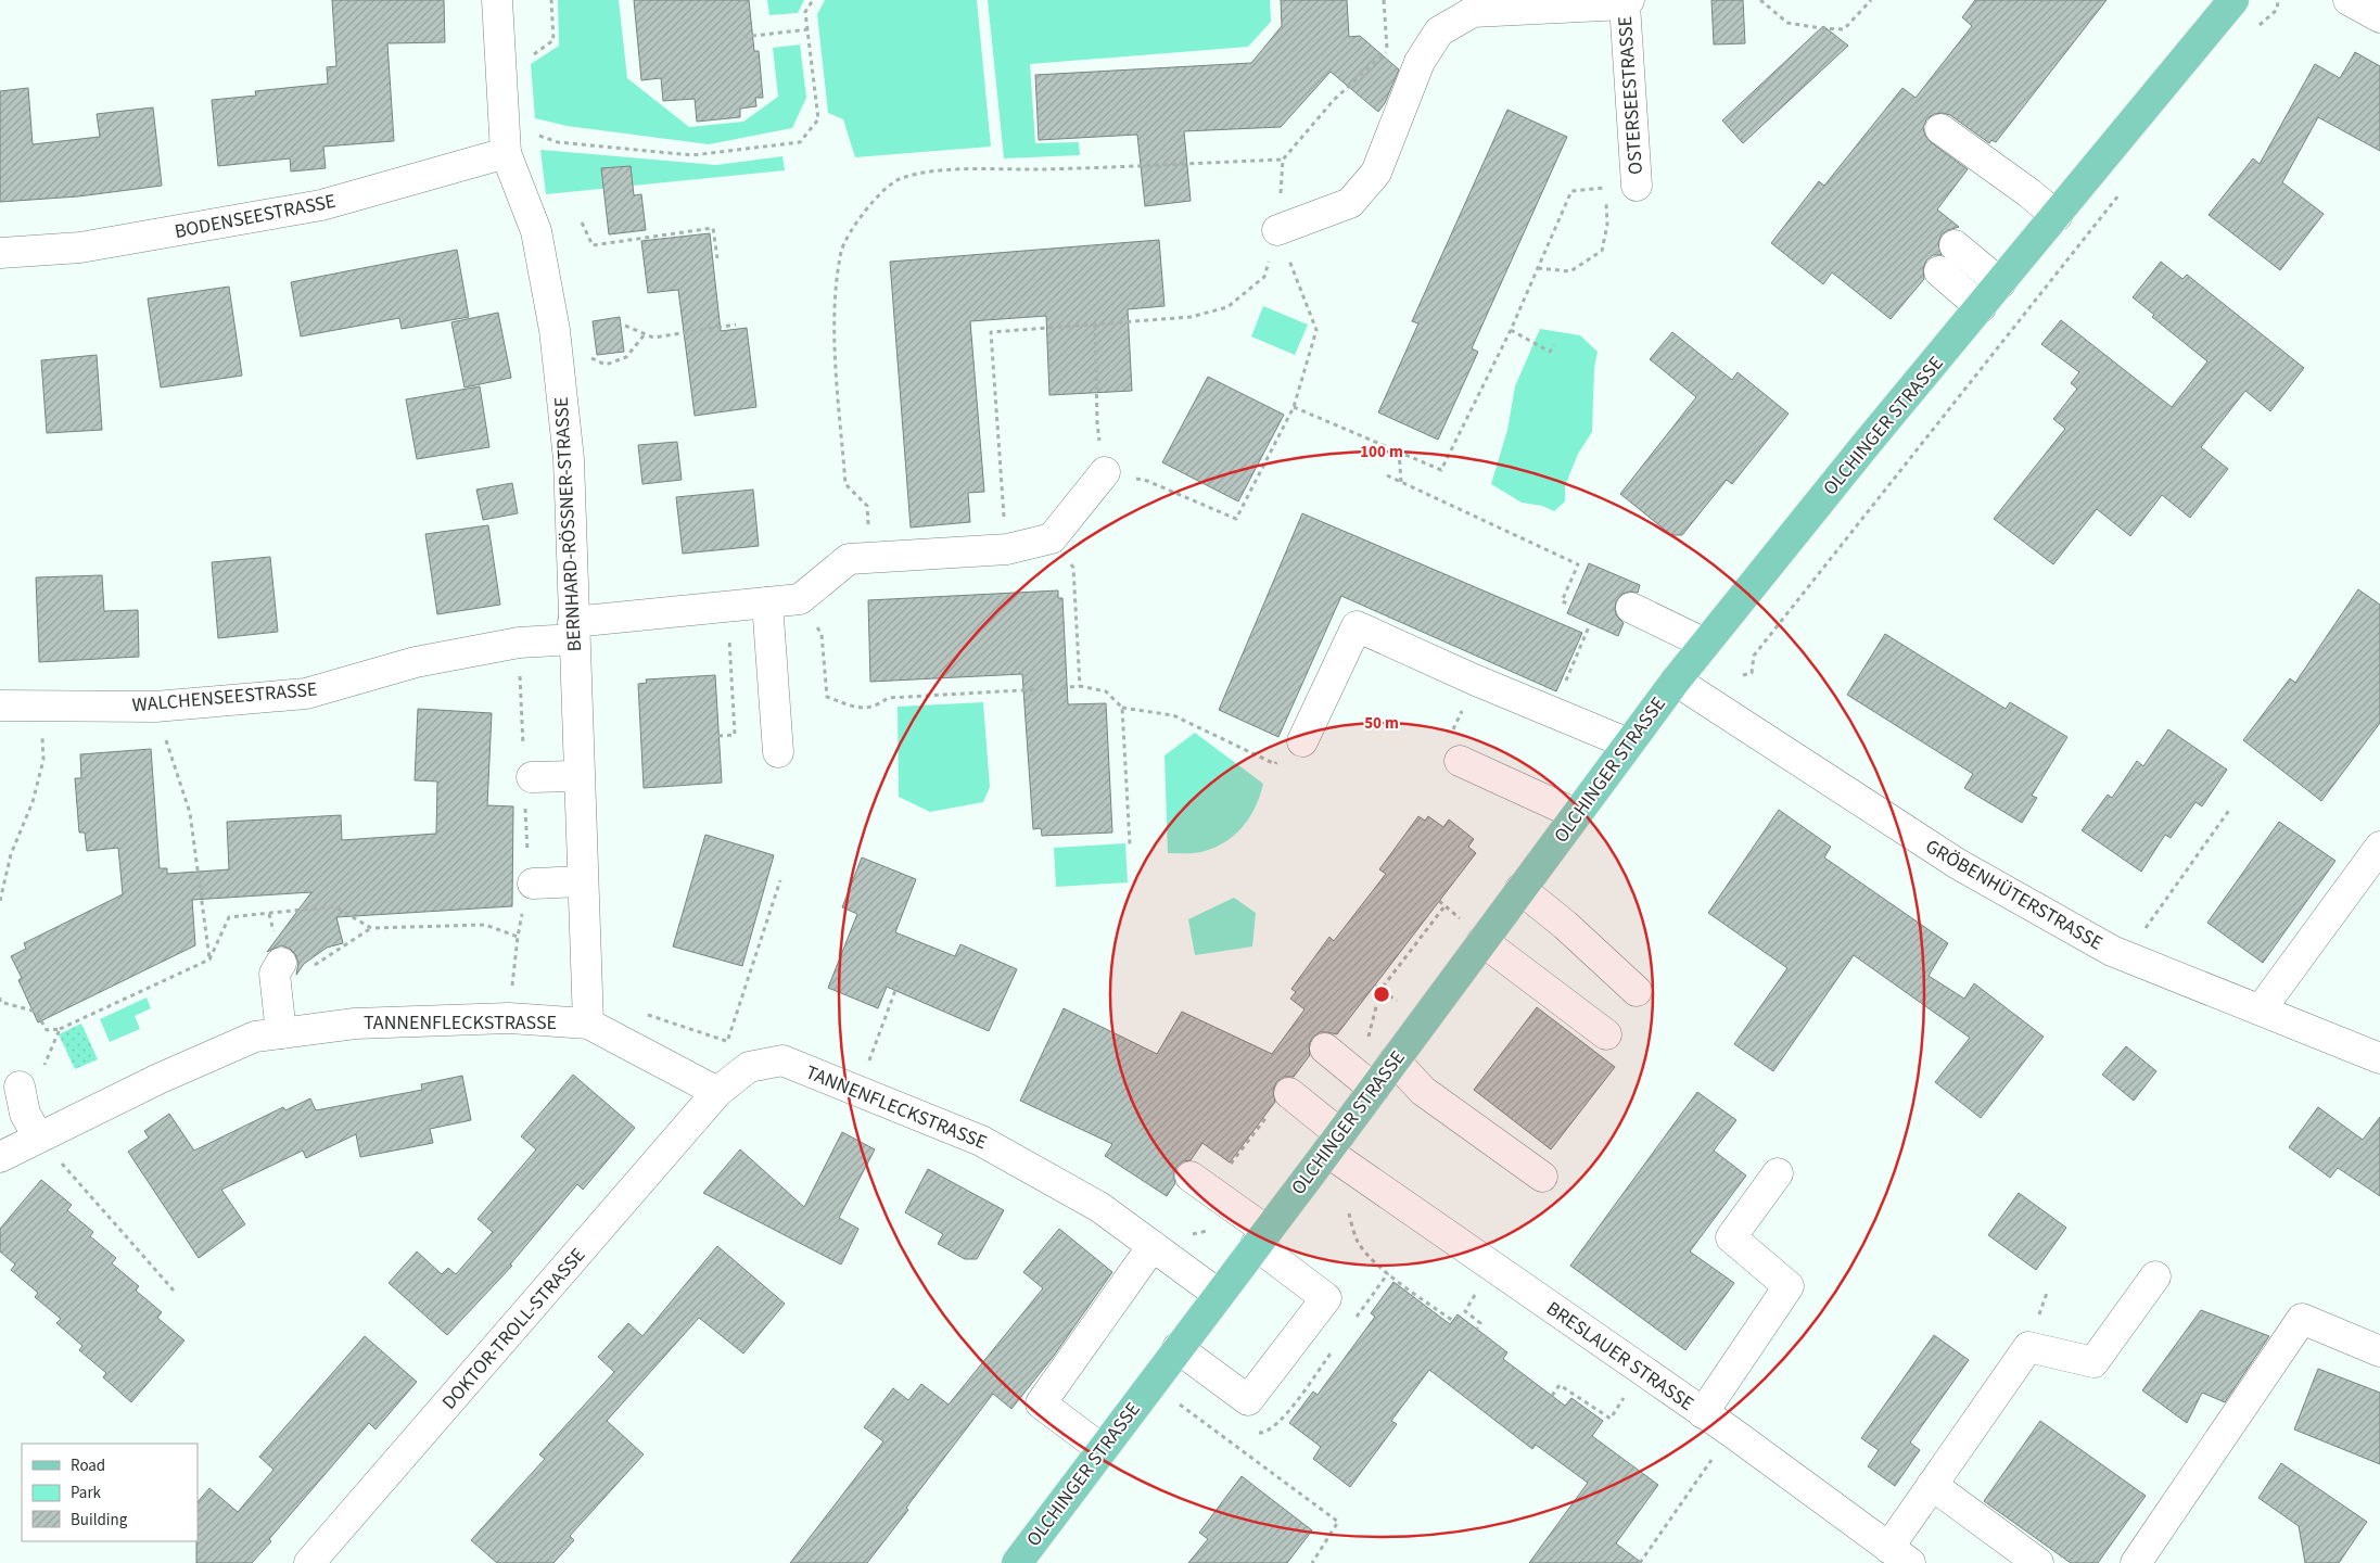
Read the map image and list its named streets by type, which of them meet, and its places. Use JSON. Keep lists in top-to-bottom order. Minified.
{"streets":{"main road":["OLCHINGER STRASSE"],"street":["OSTERSEESTRASSE","BODENSEESTRASSE","BERNHARD-RÖSSNER-STRASSE","WALCHENSEESTRASSE","GRÖBENHÜTERSTRASSE","TANNENFLECKSTRASSE","DOKTOR-TROLL-STRASSE","BRESLAUER STRASSE"]},"crossings":[["BODENSEESTRASSE","BERNHARD-RÖSSNER-STRASSE"],["OLCHINGER STRASSE","GRÖBENHÜTERSTRASSE"],["OLCHINGER STRASSE","TANNENFLECKSTRASSE"],["OLCHINGER STRASSE","BRESLAUER STRASSE"],["BERNHARD-RÖSSNER-STRASSE","WALCHENSEESTRASSE"],["BERNHARD-RÖSSNER-STRASSE","TANNENFLECKSTRASSE"],["TANNENFLECKSTRASSE","DOKTOR-TROLL-STRASSE"]],"legend":["Road","Park","Building"],"rings":["100 m","50 m"]}
